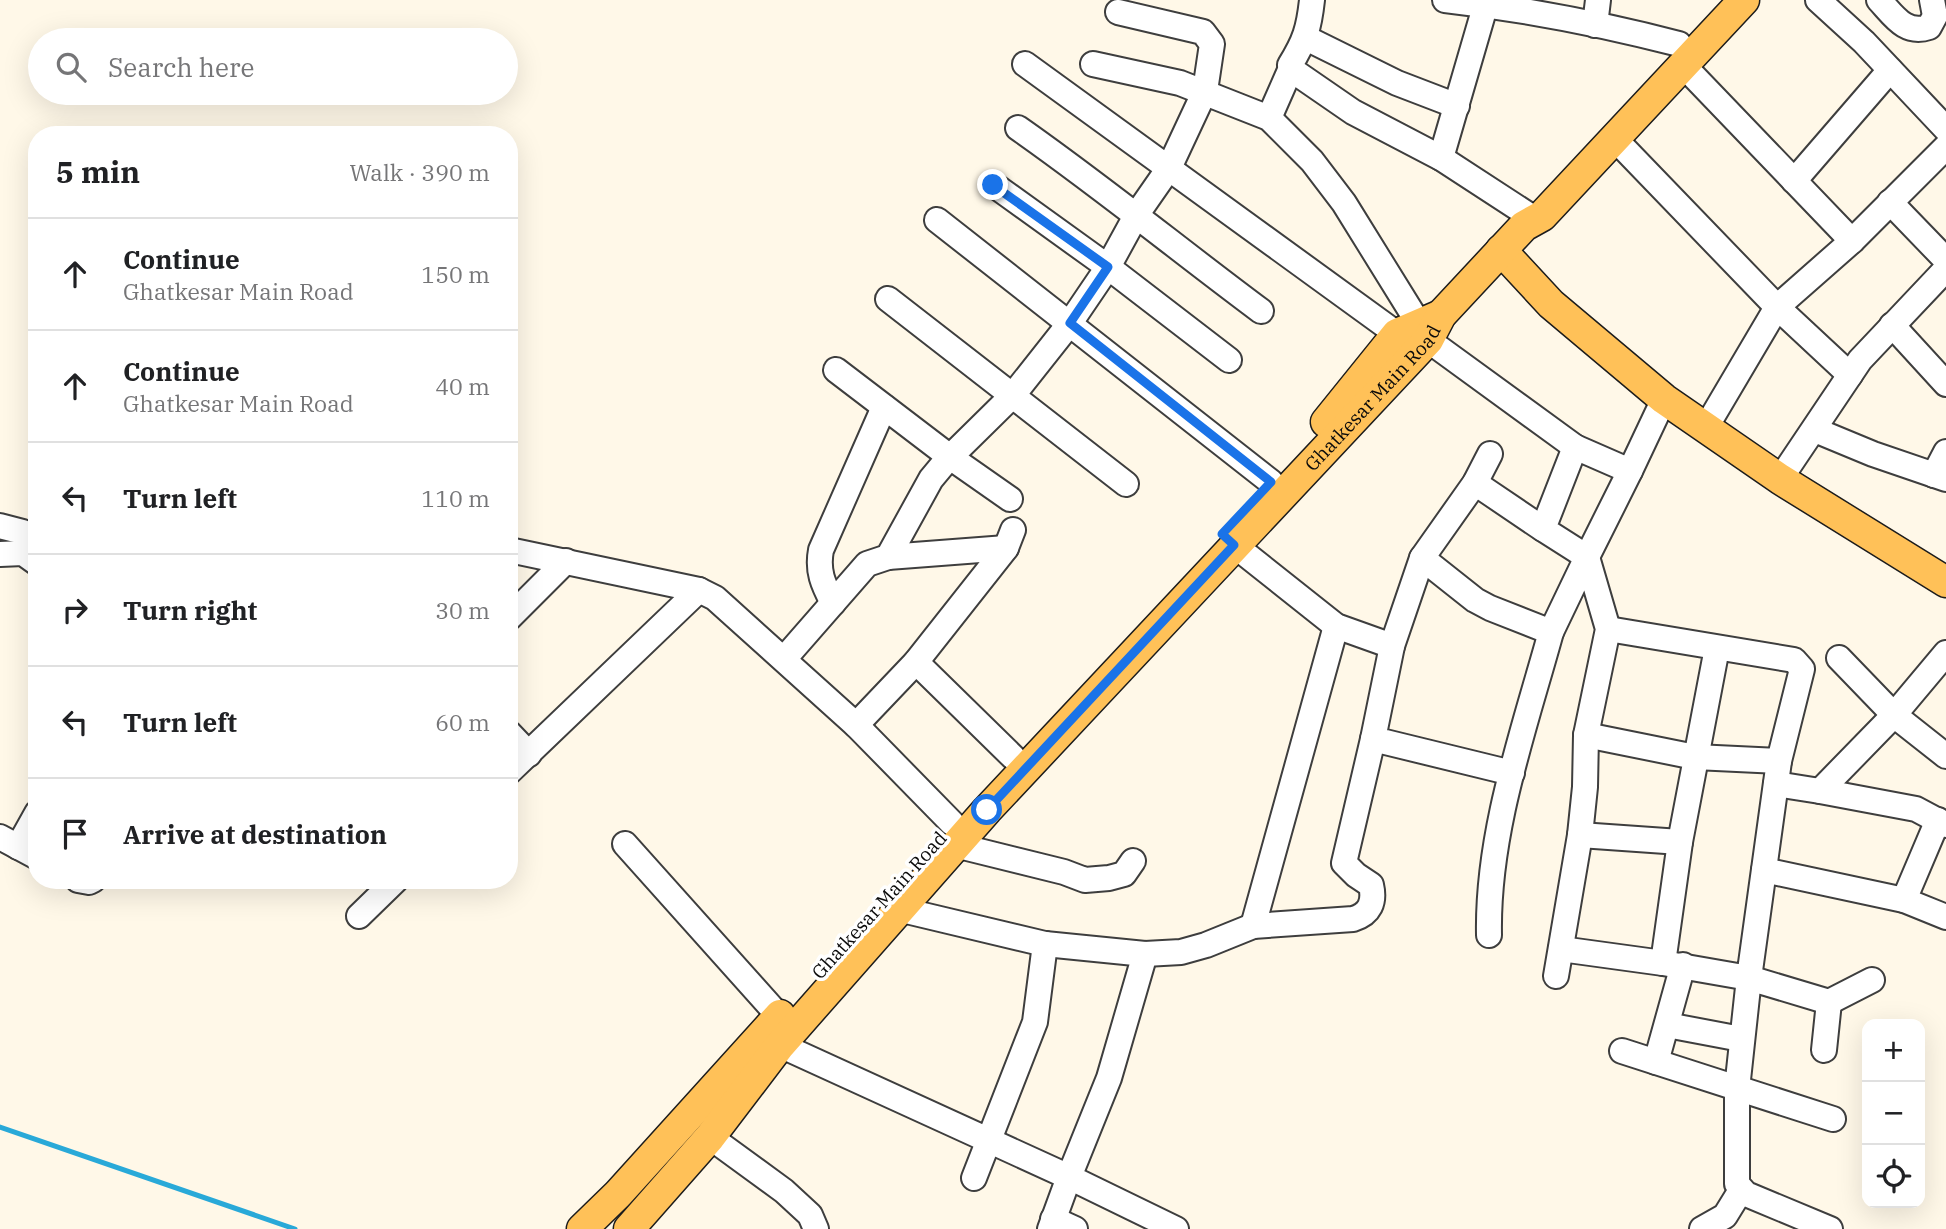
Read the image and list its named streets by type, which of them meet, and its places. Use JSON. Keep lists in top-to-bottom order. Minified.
{"streets":{"main road":["Ghatkesar Main Road"]},"page":{"search":"Search here","heading":["5 min","Walk · 390 m"],"list":[["Continue","Ghatkesar Main Road","150 m"],["Continue","Ghatkesar Main Road","40 m"],["Turn left","110 m"],["Turn right","30 m"],["Turn left","60 m"],"Arrive at destination"],"map_buttons":["+","−"]}}
